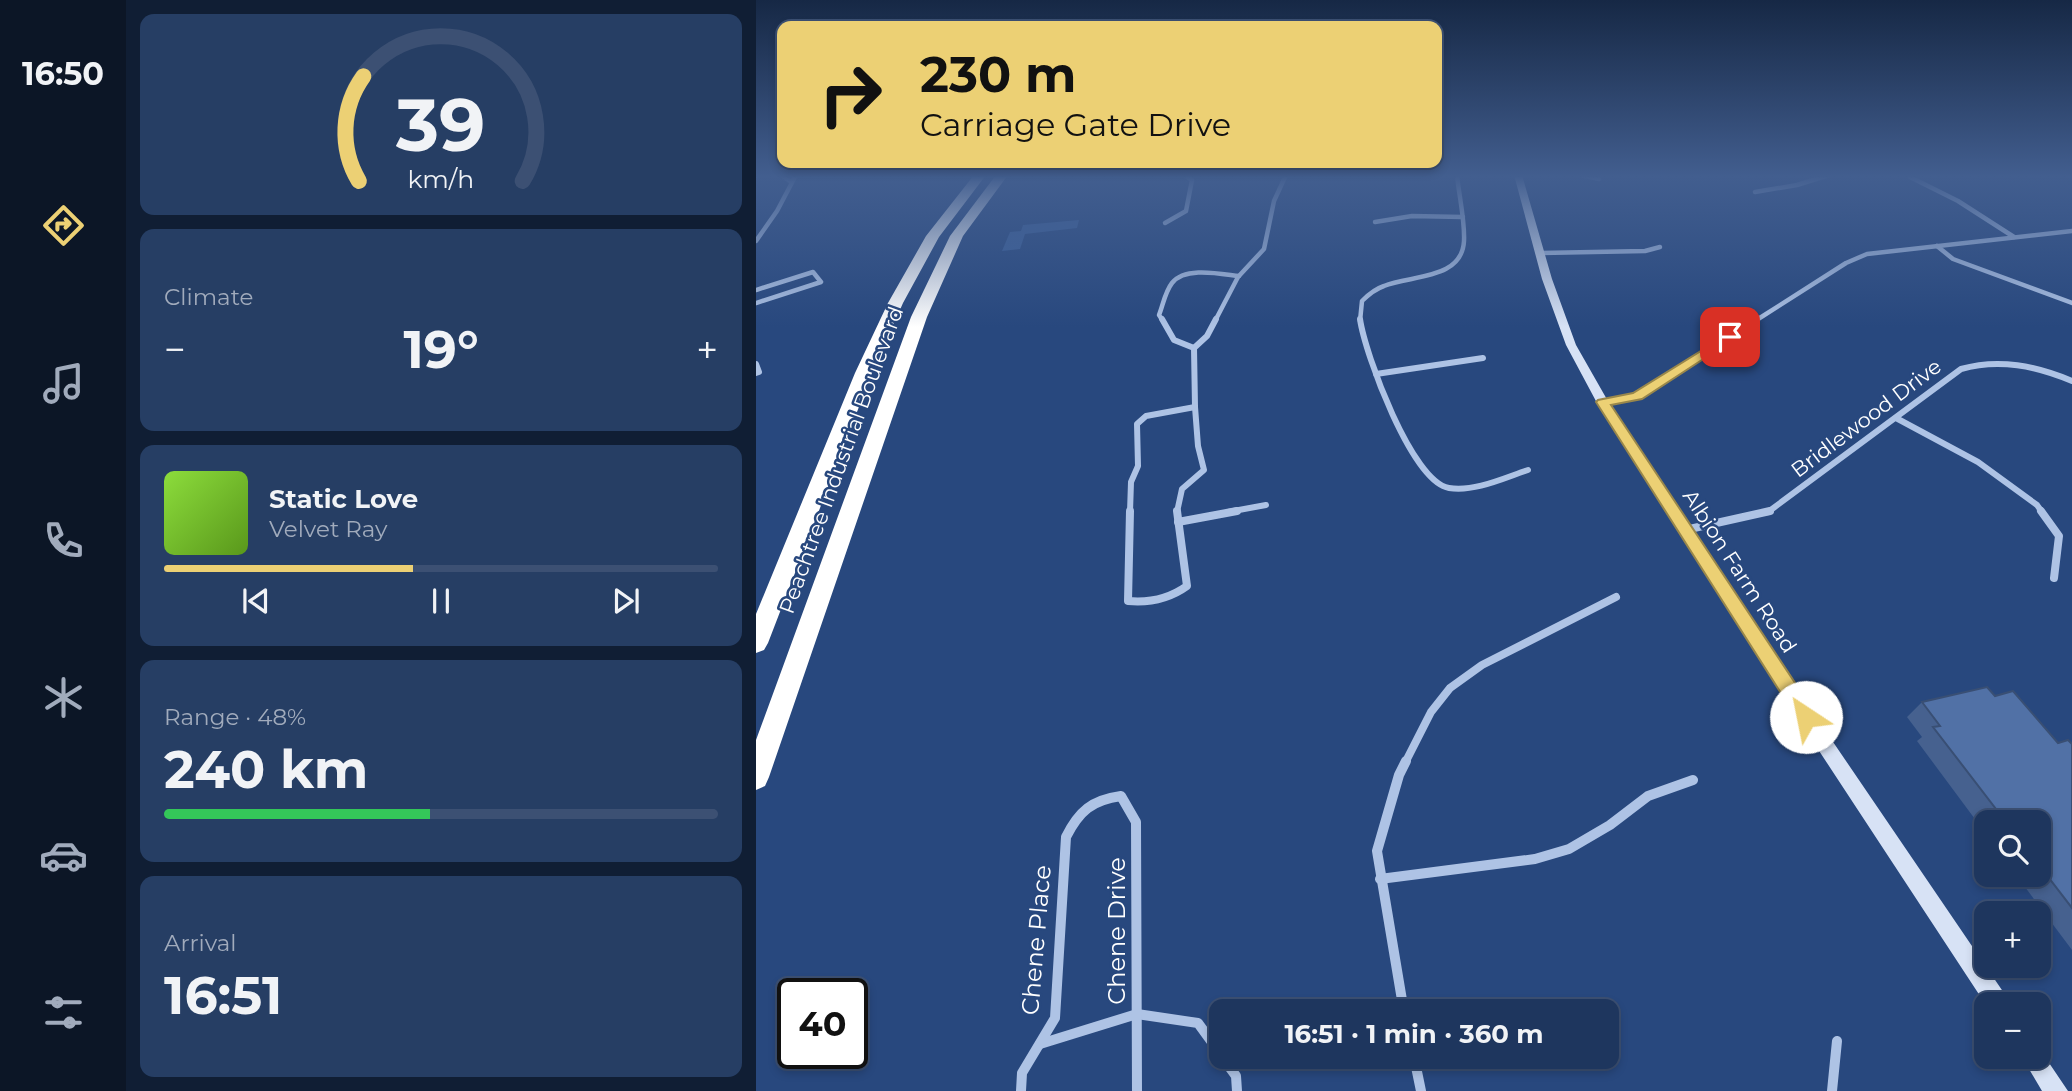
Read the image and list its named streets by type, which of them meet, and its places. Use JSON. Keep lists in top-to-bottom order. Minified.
{"streets":{"highway":["Peachtree Industrial Boulevard"],"street":["Bridlewood Drive","Albion Farm Road","Chene Drive","Chene Place"]},"crossings":[["Bridlewood Drive","Albion Farm Road"],["Chene Drive","Chene Place"]],"page":{"tabs":"16:50","turn":["230 m","Carriage Gate Drive"],"tile":["Climate",["Range · 48%","240 km"],["Arrival","16:51"]],"heat":["−","19°","+"],"song":["Static Love","Velvet Ray"],"map_buttons":["+","−"],"limit":"40","trip":"16:51 · 1 min · 360 m","gauge":["39","km/h"]}}
